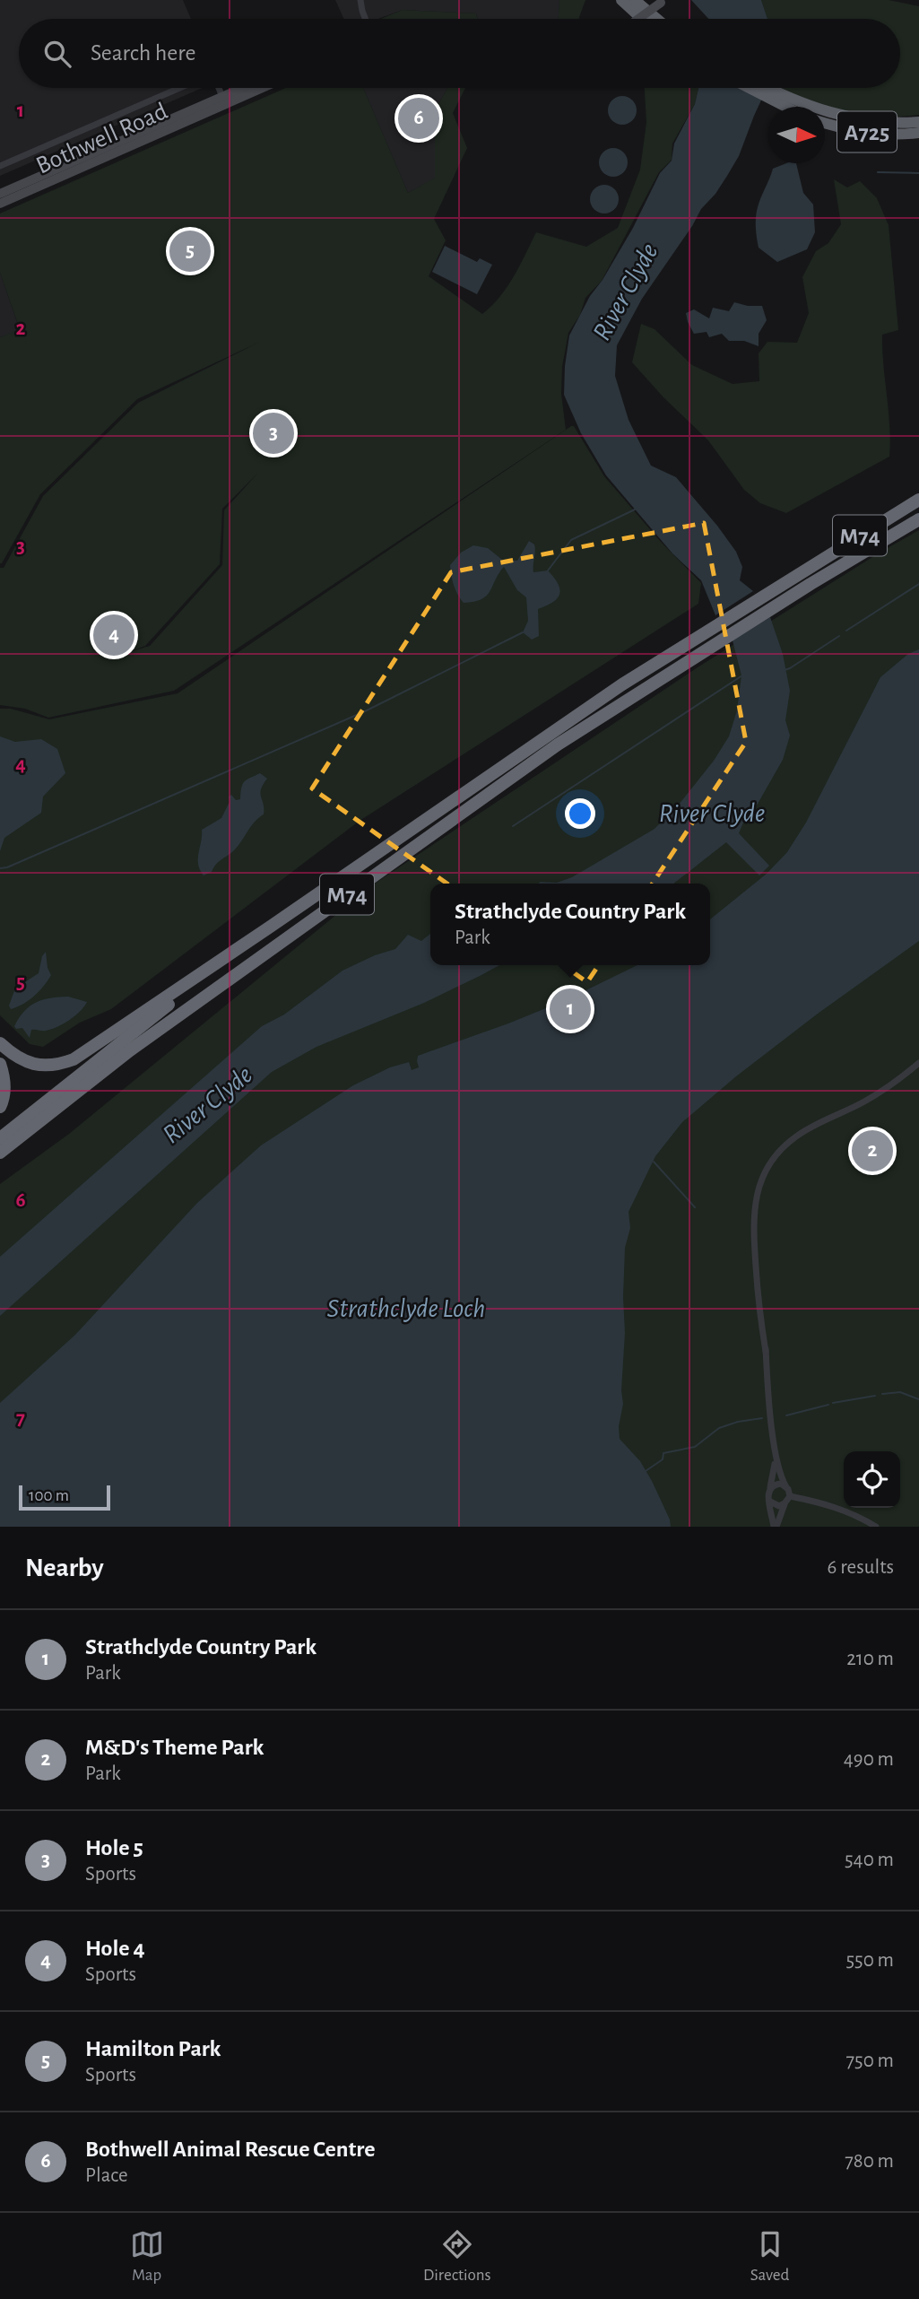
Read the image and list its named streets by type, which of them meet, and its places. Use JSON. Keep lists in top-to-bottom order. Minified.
{"streets":{"highway":["A725","M74"],"main road":["Bothwell Road"]},"water":["River Clyde","Strathclyde Loch"],"scale_bar":"100 m","north":"right","page":{"search":"Search here","pins":["6","5","3","4","1","2"],"popup":["Strathclyde Country Park","Park"],"scale":"100 m","heading":["Nearby","6 results"],"list":[{"mark":"1","name":"Strathclyde Country Park","note":"Park","value":"210 m"},{"mark":"2","name":"M&D's Theme Park","note":"Park","value":"490 m"},{"mark":"3","name":"Hole 5","note":"Sports","value":"540 m"},{"mark":"4","name":"Hole 4","note":"Sports","value":"550 m"},{"mark":"5","name":"Hamilton Park","note":"Sports","value":"750 m"},{"mark":"6","name":"Bothwell Animal Rescue Centre","note":"Place","value":"780 m"}],"nav":["Map","Directions","Saved"]},"grid":{"rows":["1","2","3","4","5","6","7"]}}
